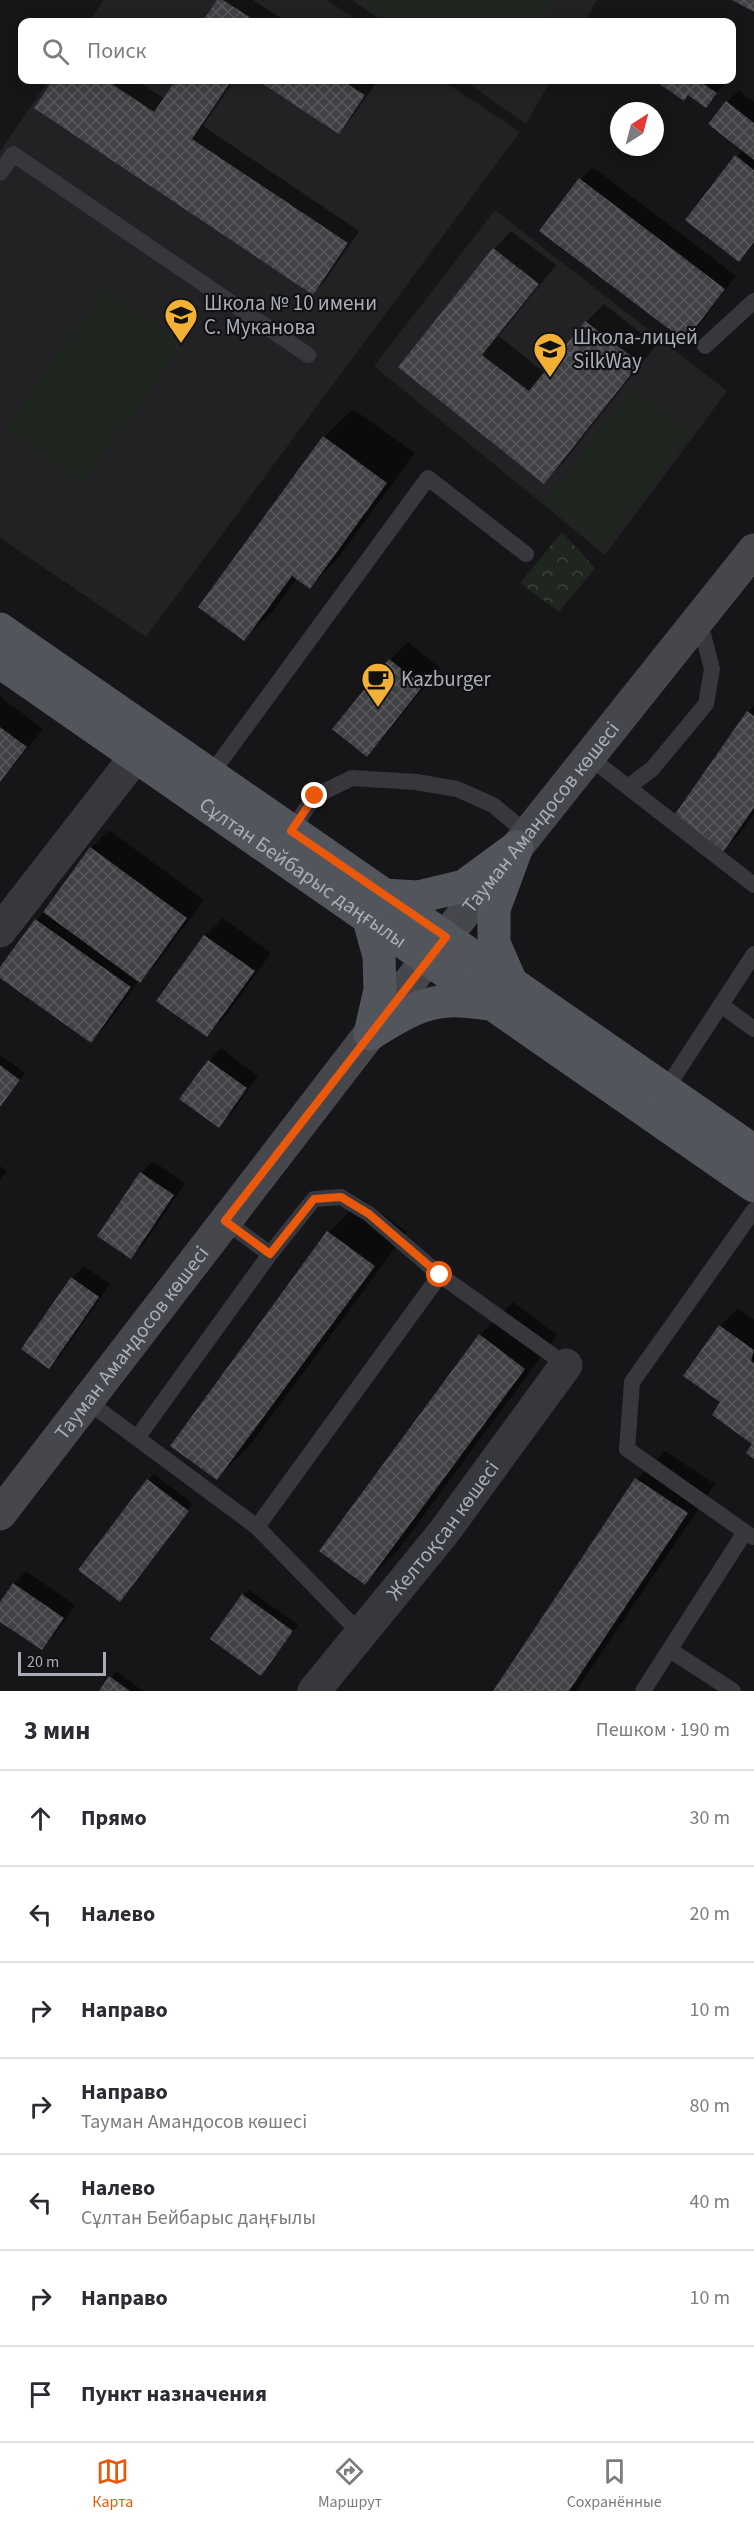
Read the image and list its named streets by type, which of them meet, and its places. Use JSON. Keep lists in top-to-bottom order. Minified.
{"streets":{"main road":["Тауман Амандосов көшесі","Сұлтан Бейбарыс даңғылы"],"street":["Желтоқсан көшесі"]},"crossings":[["Тауман Амандосов көшесі","Сұлтан Бейбарыс даңғылы"]],"places":{"school or university":["Школа № 10 имени С. Муканова","Школа-лицей SilkWay"],"cafe":["Kazburger"]},"scale_bar":"20 m","north":"top right","page":{"search":"Поиск","scale":"20 m","heading":["3 мин","Пешком · 190 m"],"list":[["Прямо","30 m"],["Налево","20 m"],["Направо","10 m"],["Направо","Тауман Амандосов көшесі","80 m"],["Налево","Сұлтан Бейбарыс даңғылы","40 m"],["Направо","10 m"],"Пункт назначения"],"nav":["Карта","Маршрут","Сохранённые"]}}
